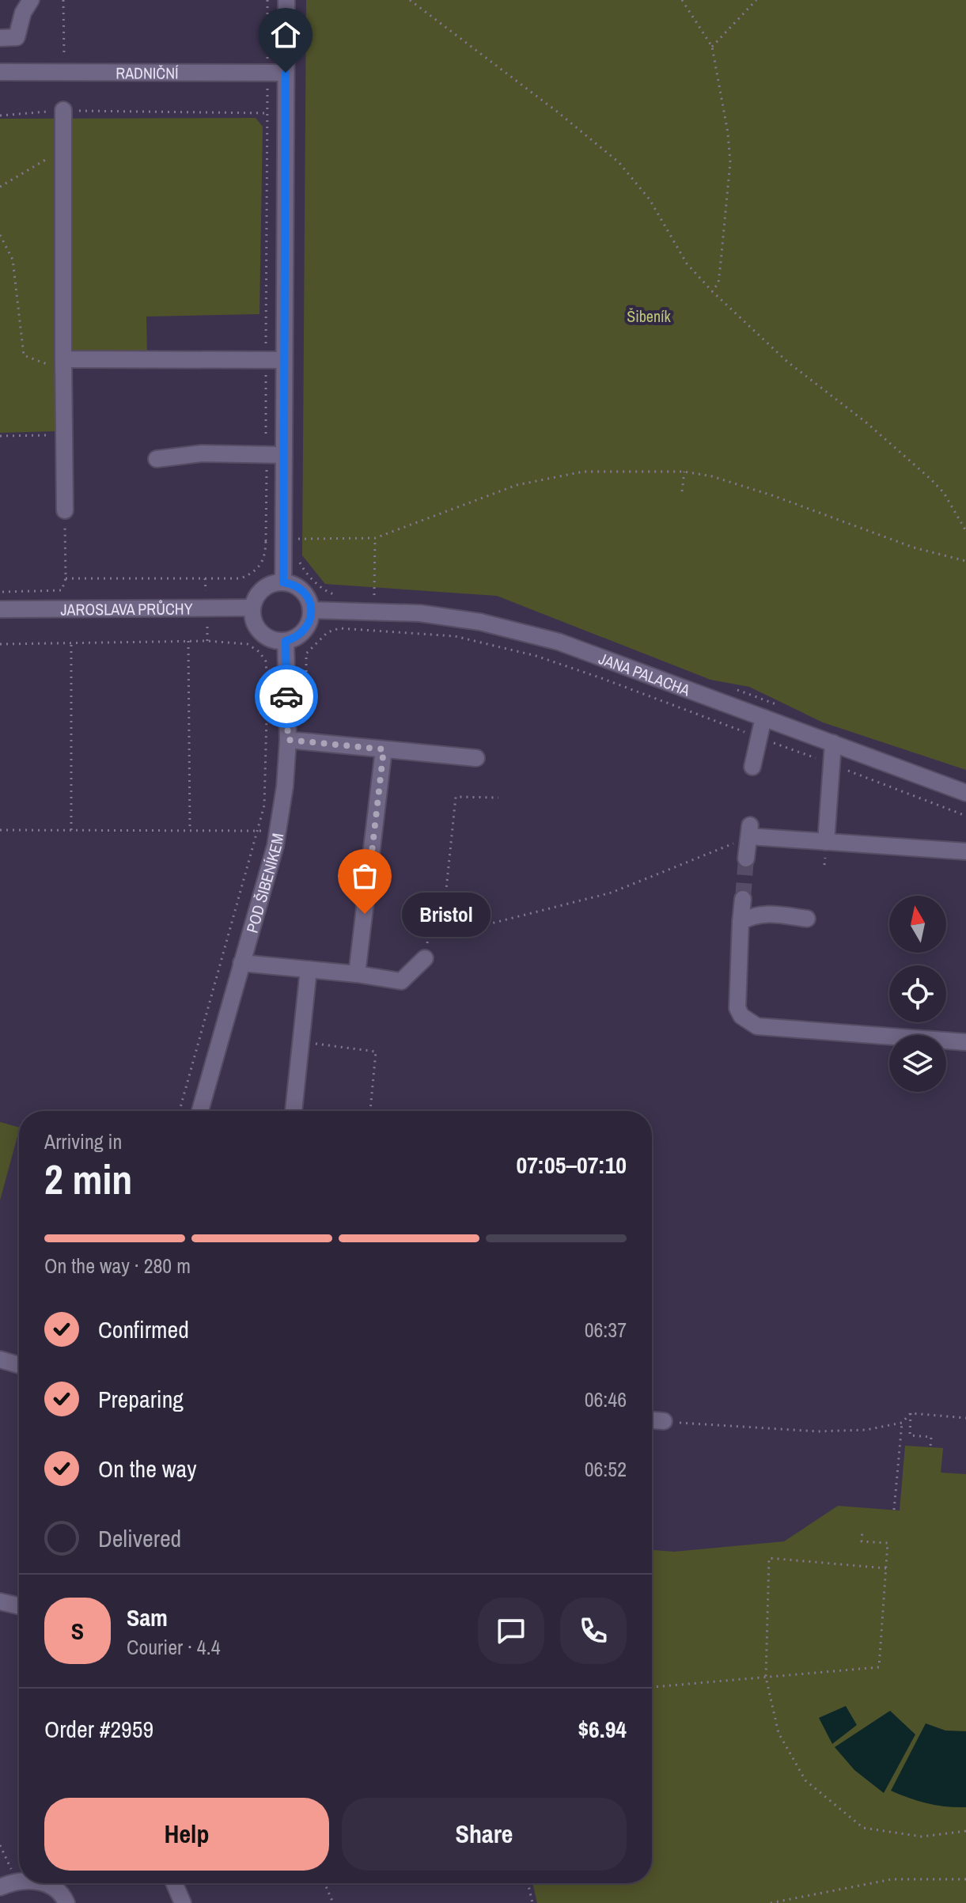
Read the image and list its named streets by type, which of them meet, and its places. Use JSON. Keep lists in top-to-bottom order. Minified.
{"streets":{"street":["RADNIČNÍ","JAROSLAVA PRŮCHY","JANA PALACHA","POD ŠIBENÍKEM"]},"crossings":[["JAROSLAVA PRŮCHY","JANA PALACHA"],["JAROSLAVA PRŮCHY","POD ŠIBENÍKEM"],["JANA PALACHA","POD ŠIBENÍKEM"]],"parks":["Šibeník"],"places":["Bristol"],"north":"top","page":{"bubble":"Bristol","heading":["2 min","Arriving in","07:05–07:10"],"panel":["Sam","Courier · 4.4","Order #2959","$6.94"],"bar":"On the way · 280 m","list":[["Confirmed","06:37"],["Preparing","06:46"],["On the way","06:52"],"Delivered"],"round":"S","buttons":["Help","Share"]}}
